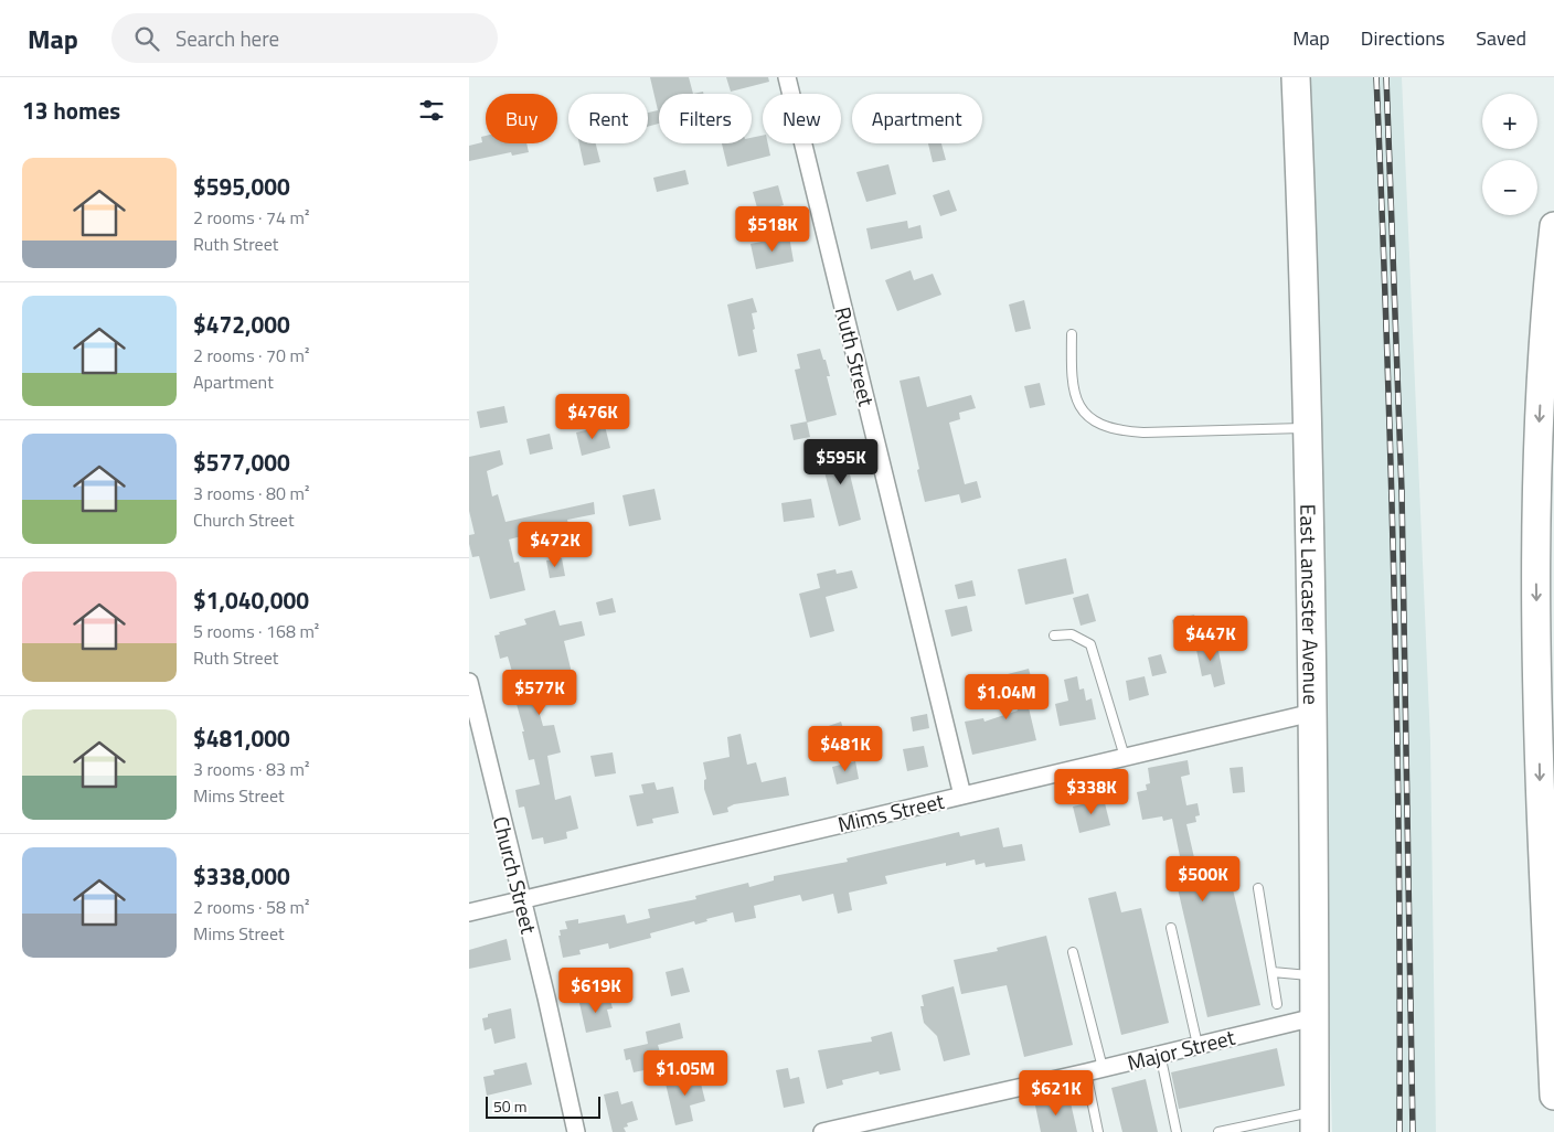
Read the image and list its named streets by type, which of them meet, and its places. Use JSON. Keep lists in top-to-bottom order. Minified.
{"streets":{"main road":["East Lancaster Avenue"],"street":["Ruth Street","Mims Street","Church Street","Major Street"]},"crossings":[["Ruth Street","Mims Street"],["East Lancaster Avenue","Mims Street"],["East Lancaster Avenue","Major Street"],["Mims Street","Church Street"]],"scale_bar":"50 m","page":{"header":"Map","search":"Search here","nav":["Map","Directions","Saved"],"heading":"13 homes","map_buttons":["+","−"],"chip":["Buy","Rent","Filters","New","Apartment"],"list":[{"name":"$595,000","note":"2 rooms · 74 m² · Ruth Street"},{"name":"$472,000","note":"2 rooms · 70 m² · Apartment"},{"name":"$577,000","note":"3 rooms · 80 m² · Church Street"},{"name":"$1,040,000","note":"5 rooms · 168 m² · Ruth Street"},{"name":"$481,000","note":"3 rooms · 83 m² · Mims Street"},{"name":"$338,000","note":"2 rooms · 58 m² · Mims Street"}],"price":["$518K","$476K","$595K","$472K","$447K","$577K","$1.04M","$481K","$338K","$500K","$619K","$1.05M","$621K"],"scale":"50 m"}}
